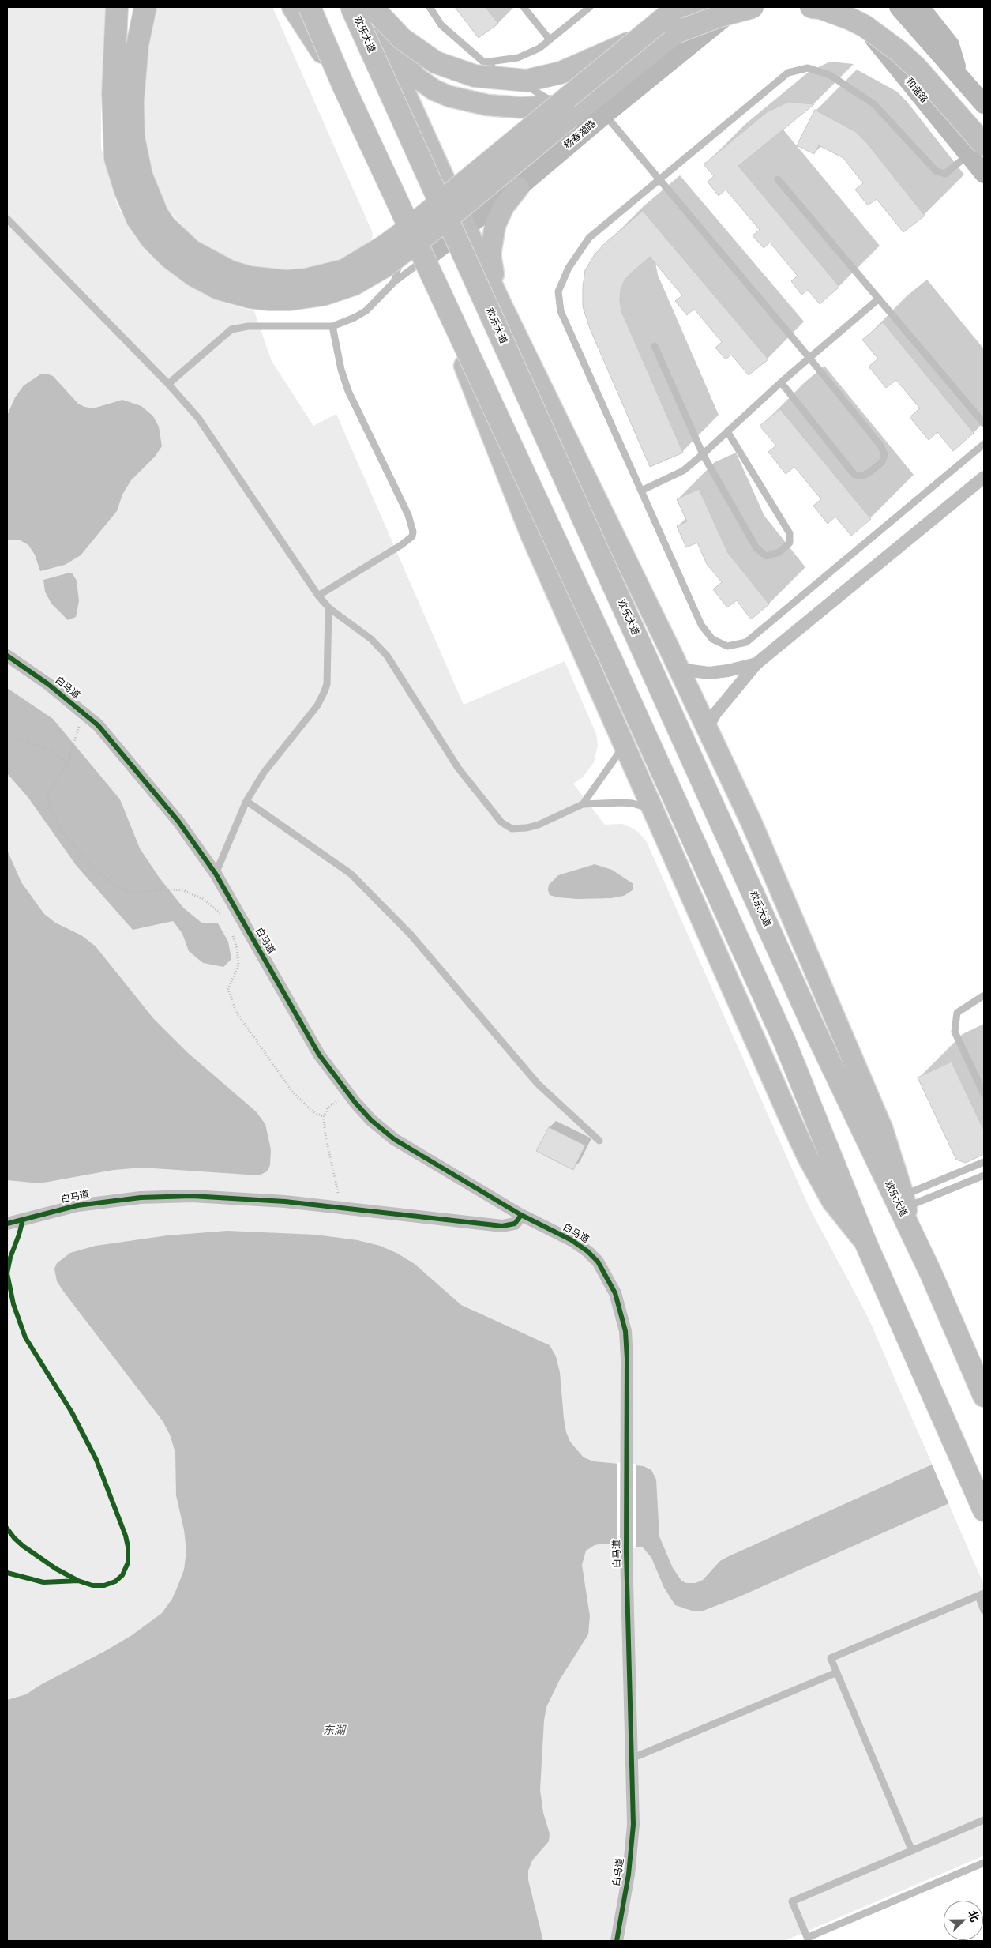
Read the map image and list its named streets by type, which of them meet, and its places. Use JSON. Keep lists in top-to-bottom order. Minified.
{"streets":{"highway":["欢乐大道"],"main road":["和谐路","杨春湖路"],"street":["白马道"]},"crossings":[["欢乐大道","杨春湖路"]],"water":["东湖"],"north":"top right"}
